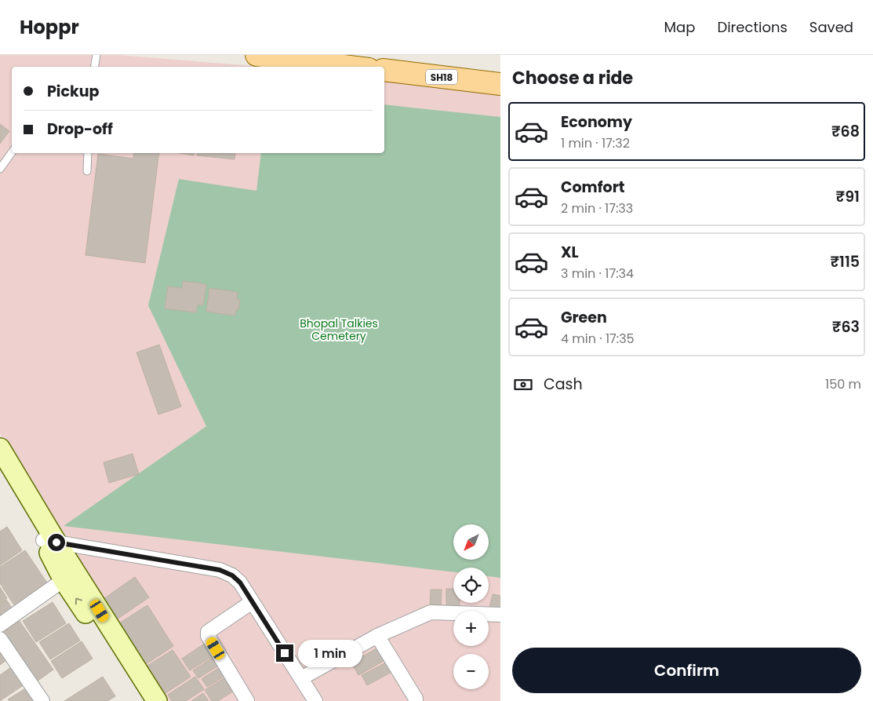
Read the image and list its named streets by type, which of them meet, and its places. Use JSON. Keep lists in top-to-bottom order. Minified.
{"streets":{"main road":["SH18"]},"parks":["Bhopal Talkies Cemetery"],"north":"bottom left","page":{"header":"Hoppr","nav":["Map","Directions","Saved"],"heading":"Choose a ride","banner":["Pickup","Drop-off"],"list":[{"name":"Economy","note":"1 min · 17:32","value":"₹68"},{"name":"Comfort","note":"2 min · 17:33","value":"₹91"},{"name":"XL","note":"3 min · 17:34","value":"₹115"},{"name":"Green","note":"4 min · 17:35","value":"₹63"}],"pay":["Cash","150 m"],"map_buttons":["+","−"],"bubble":"1 min","buttons":"Confirm"}}
